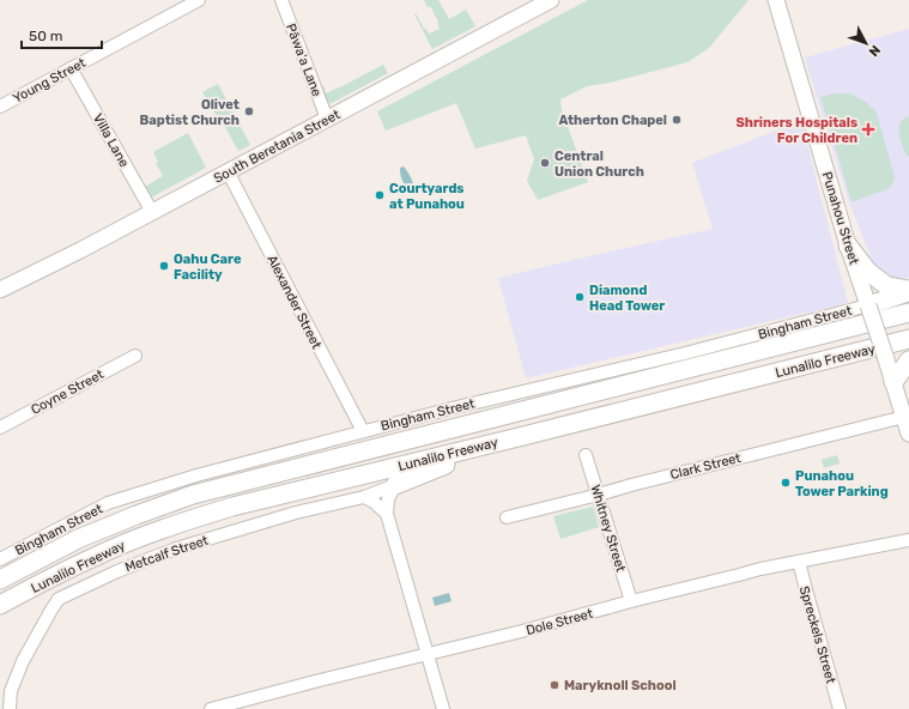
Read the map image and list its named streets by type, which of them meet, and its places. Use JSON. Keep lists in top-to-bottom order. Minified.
{"streets":{"highway":["Lunalilo Freeway"],"main road":["South Beretania Street","Punahou Street"],"street":["Pāwaʻa Lane","Young Street","Villa Lane","Alexander Street","Bingham Street","Coyne Street","Clark Street","Whitney Street","Metcalf Street","Dole Street","Spreckels Street"]},"crossings":[["Pāwaʻa Lane","South Beretania Street"],["Young Street","Villa Lane"],["Villa Lane","South Beretania Street"],["South Beretania Street","Alexander Street"],["Punahou Street","Bingham Street"],["Punahou Street","Clark Street"],["Alexander Street","Bingham Street"],["Clark Street","Whitney Street"],["Whitney Street","Dole Street"],["Dole Street","Spreckels Street"]],"places":{"other":["Olivet Baptist Church","Atherton Chapel","Central Union Church","Courtyards at Punahou","Oahu Care Facility","Diamond Head Tower","Punahou Tower Parking","Maryknoll School"],"health":["Shriners Hospitals For Children"]},"scale_bar":"50 m","north":"bottom right"}
